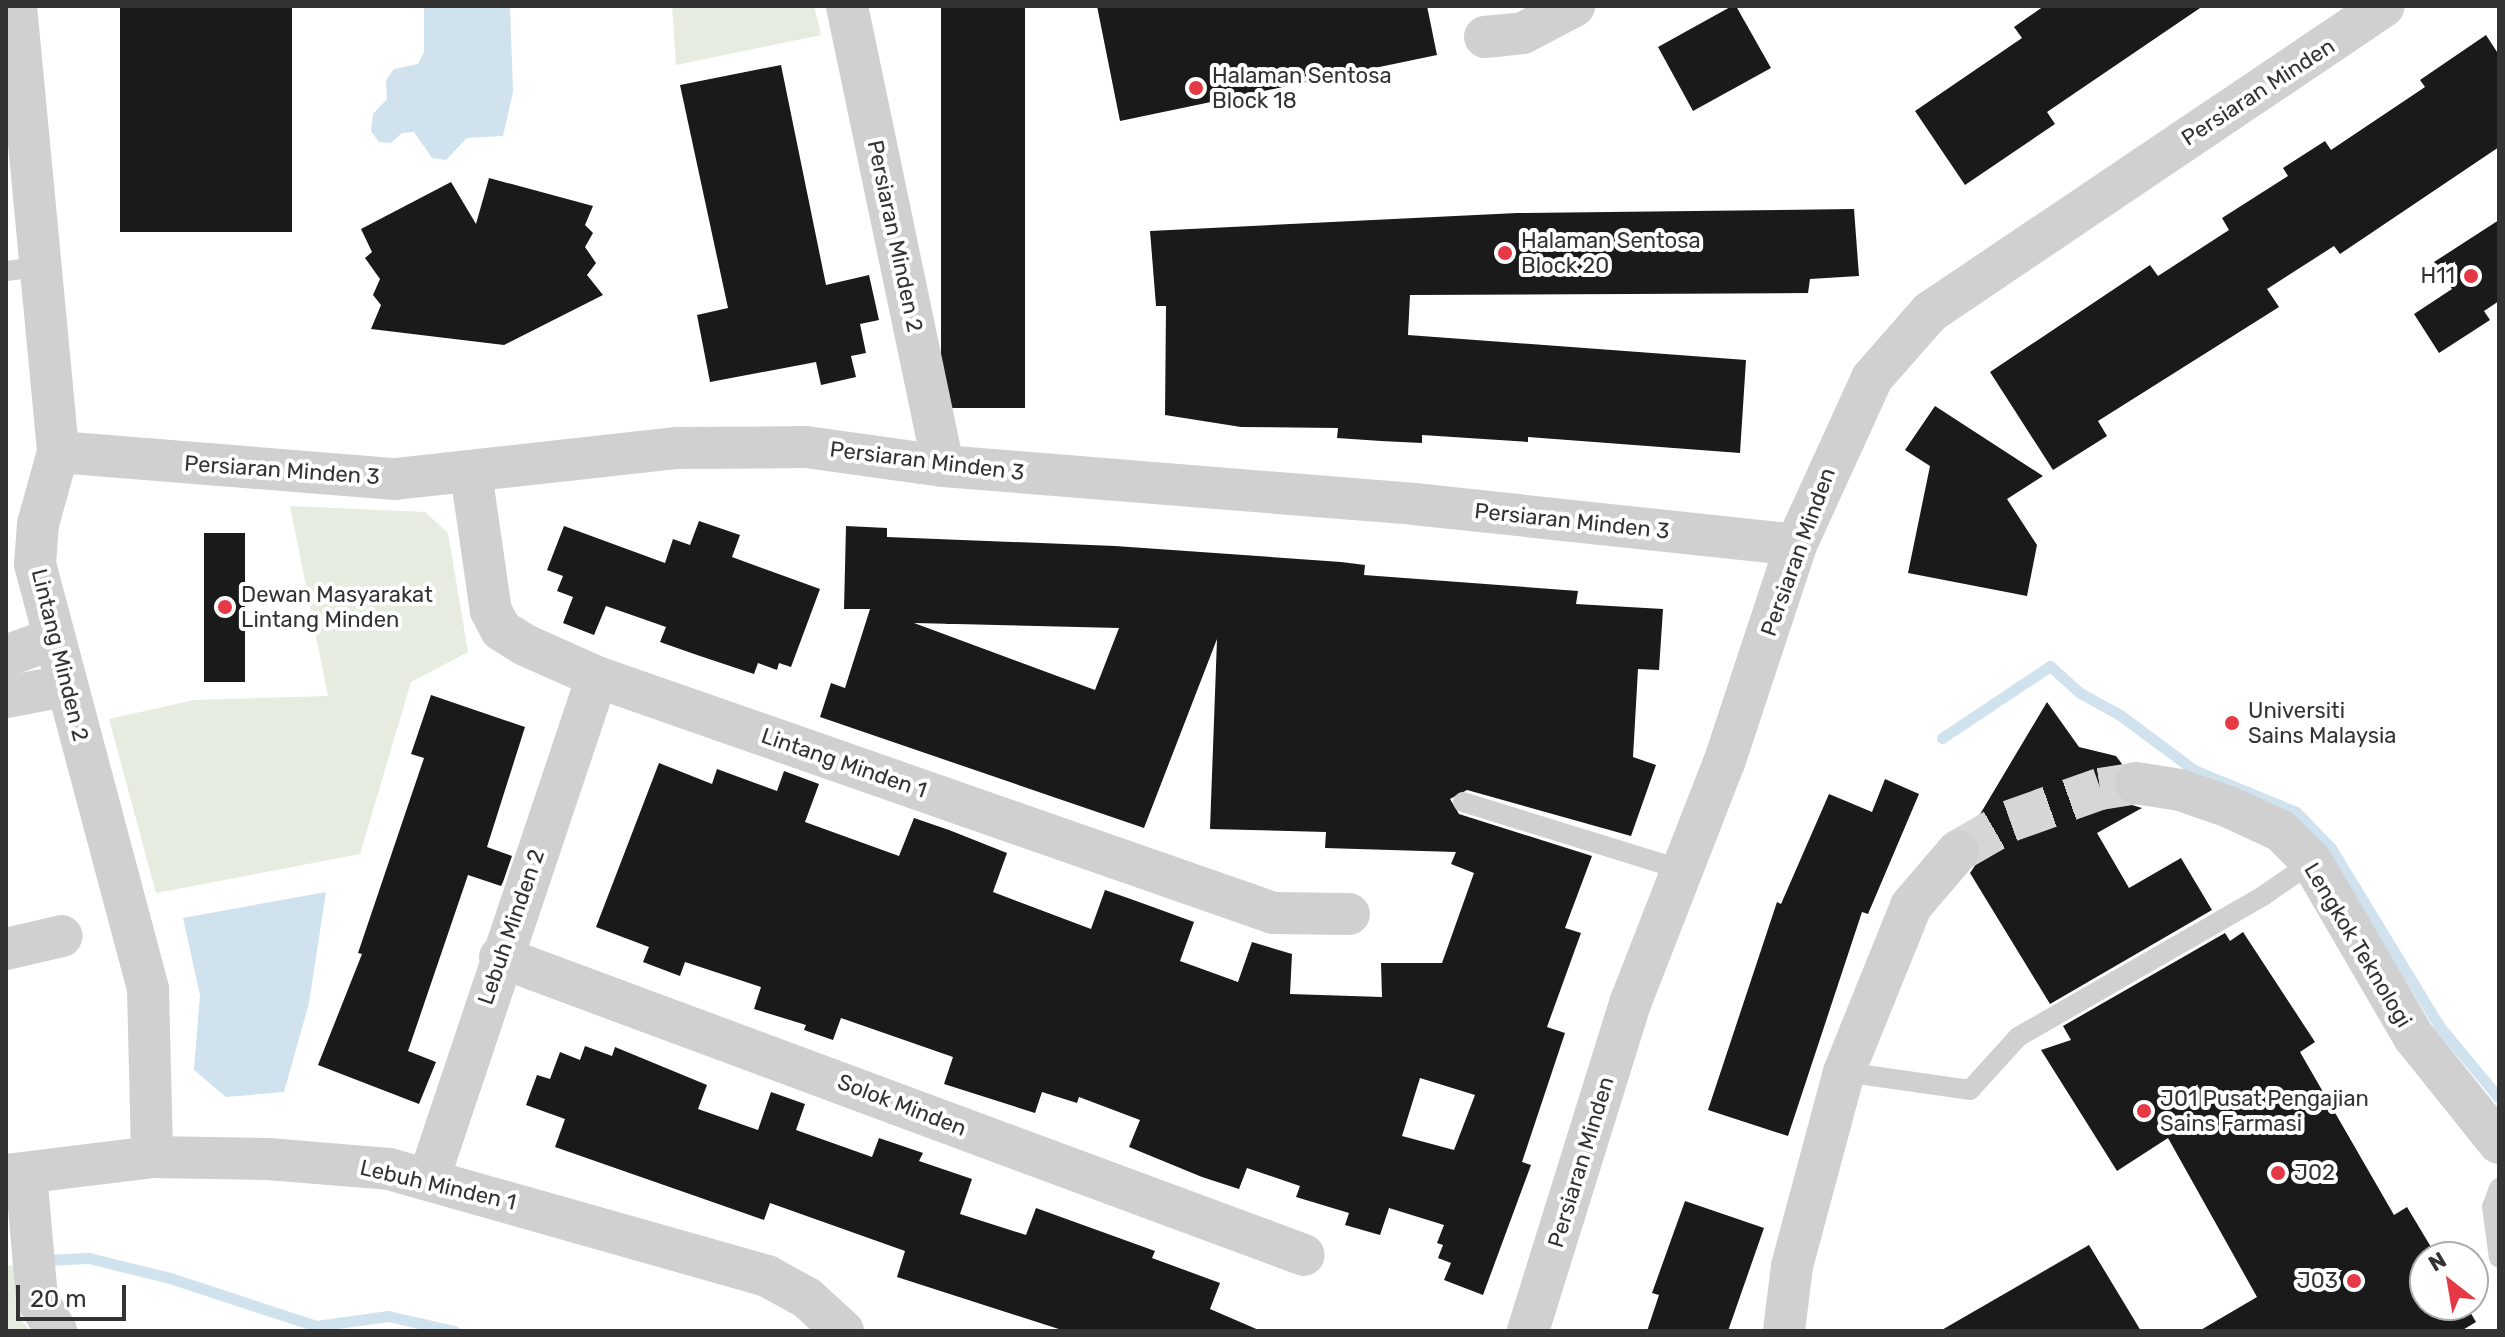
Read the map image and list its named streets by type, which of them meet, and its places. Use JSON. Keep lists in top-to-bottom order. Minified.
{"streets":{"street":["Persiaran Minden","Persiaran Minden 2","Persiaran Minden 3","Lintang Minden 2","Lintang Minden 1","Lebuh Minden 2","Lengkok Teknologi","Solok Minden","Lebuh Minden 1"]},"crossings":[["Persiaran Minden","Persiaran Minden 3"],["Persiaran Minden 2","Persiaran Minden 3"],["Persiaran Minden 3","Lintang Minden 2"],["Persiaran Minden 3","Lintang Minden 1"],["Lintang Minden 2","Lebuh Minden 1"],["Lintang Minden 1","Lebuh Minden 2"],["Lebuh Minden 2","Solok Minden"],["Lebuh Minden 2","Lebuh Minden 1"]],"places":["Halaman Sentosa Block 18","Halaman Sentosa Block 20","H11","Dewan Masyarakat Lintang Minden","Universiti Sains Malaysia","J01 Pusat Pengajian Sains Farmasi","J02","J03"],"scale_bar":"20 m","north":"top left"}
